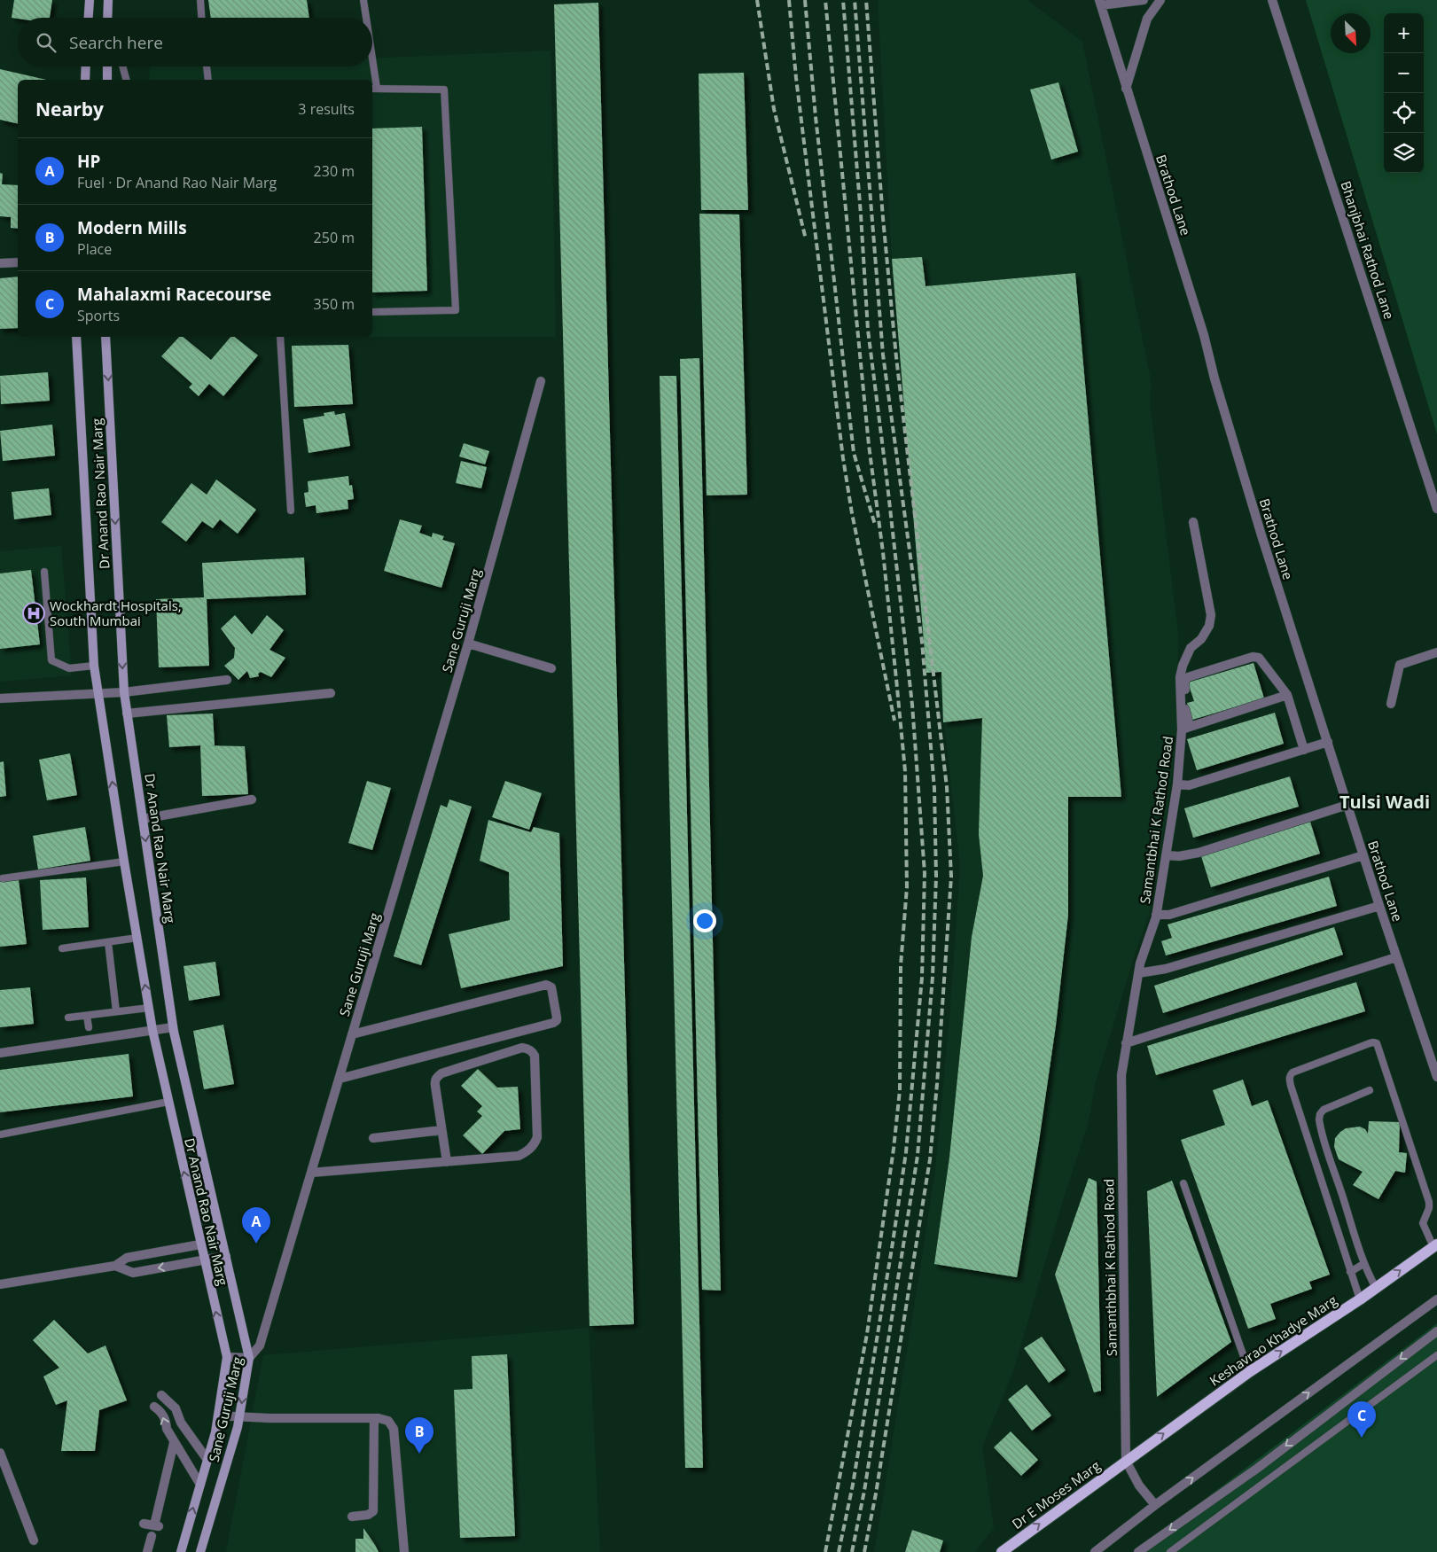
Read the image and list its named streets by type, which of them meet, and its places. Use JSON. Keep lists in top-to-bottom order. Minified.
{"streets":{"main road":["Dr Anand Rao Nair Marg","Sane Guruji Marg","Keshavrao Khadye Marg","Dr E Moses Marg"],"street":["Brathod Lane","Bhanjbhai Rathod Lane","Samantbhai K Rathod Road","Samanthbhai K Rathod Road"]},"crossings":[["Dr Anand Rao Nair Marg","Sane Guruji Marg"],["Samantbhai K Rathod Road","Samanthbhai K Rathod Road"],["Samanthbhai K Rathod Road","Keshavrao Khadye Marg"],["Samanthbhai K Rathod Road","Dr E Moses Marg"],["Keshavrao Khadye Marg","Dr E Moses Marg"]],"one_way":["Keshavrao Khadye Marg","Dr E Moses Marg"],"districts":["Tulsi Wadi"],"places":{"hospital":["Wockhardt Hospitals, South Mumbai"]},"north":"bottom right","page":{"map_buttons":["+","−"],"search":"Search here","heading":["Nearby","3 results"],"list":[{"mark":"A","name":"HP","note":"Fuel · Dr Anand Rao Nair Marg","value":"230 m"},{"mark":"B","name":"Modern Mills","note":"Place","value":"250 m"},{"mark":"C","name":"Mahalaxmi Racecourse","note":"Sports","value":"350 m"}],"pins":["A","C","B"]}}
